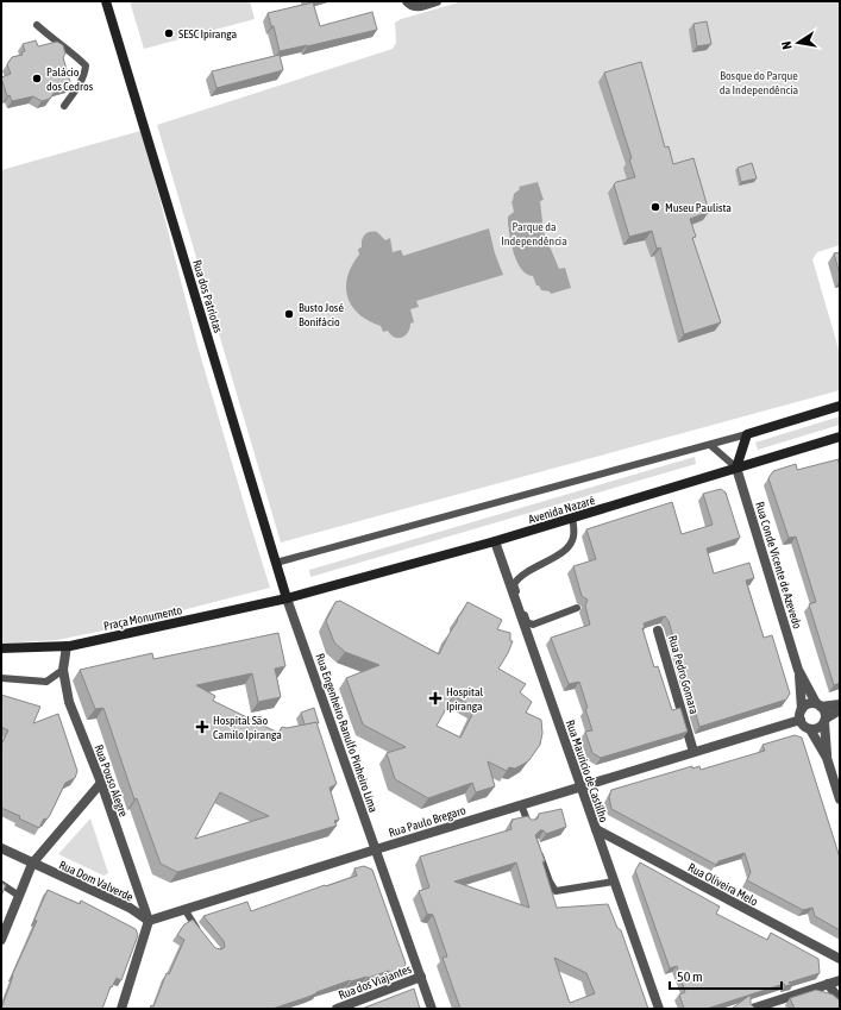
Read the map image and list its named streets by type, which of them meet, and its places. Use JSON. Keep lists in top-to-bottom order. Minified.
{"streets":{"main road":["Rua dos Patriotas","Avenida Nazaré","Praça Monumento"],"street":["Rua Conde Vicente de Azevedo","Rua Pedro Gomara","Rua Engenheiro Ranulfo Pinheiro Lima","Rua Mauricio de Castilho","Rua Pouso Alegre","Rua Paulo Bregaro","Rua Dom Valverde","Rua Oliveira Melo","Rua dos Viajantes"]},"crossings":[["Rua dos Patriotas","Avenida Nazaré"],["Rua dos Patriotas","Praça Monumento"],["Rua dos Patriotas","Rua Engenheiro Ranulfo Pinheiro Lima"],["Avenida Nazaré","Rua Conde Vicente de Azevedo"],["Avenida Nazaré","Praça Monumento"],["Avenida Nazaré","Rua Engenheiro Ranulfo Pinheiro Lima"],["Avenida Nazaré","Rua Mauricio de Castilho"],["Rua Conde Vicente de Azevedo","Rua Paulo Bregaro"],["Praça Monumento","Rua Engenheiro Ranulfo Pinheiro Lima"],["Praça Monumento","Rua Pouso Alegre"],["Rua Pedro Gomara","Rua Paulo Bregaro"],["Rua Engenheiro Ranulfo Pinheiro Lima","Rua Paulo Bregaro"],["Rua Engenheiro Ranulfo Pinheiro Lima","Rua dos Viajantes"],["Rua Mauricio de Castilho","Rua Paulo Bregaro"],["Rua Mauricio de Castilho","Rua Oliveira Melo"],["Rua Pouso Alegre","Rua Paulo Bregaro"],["Rua Pouso Alegre","Rua Dom Valverde"],["Rua Paulo Bregaro","Rua Dom Valverde"]],"parks":["Bosque do Parque da Independência","Parque da Independência"],"places":{"other":["SESC Ipiranga","Palácio dos Cedros","Museu Paulista","Busto José Bonifácio"],"health":["Hospital Ipiranga","Hospital São Camilo Ipiranga"]},"scale_bar":"50 m","north":"left"}
